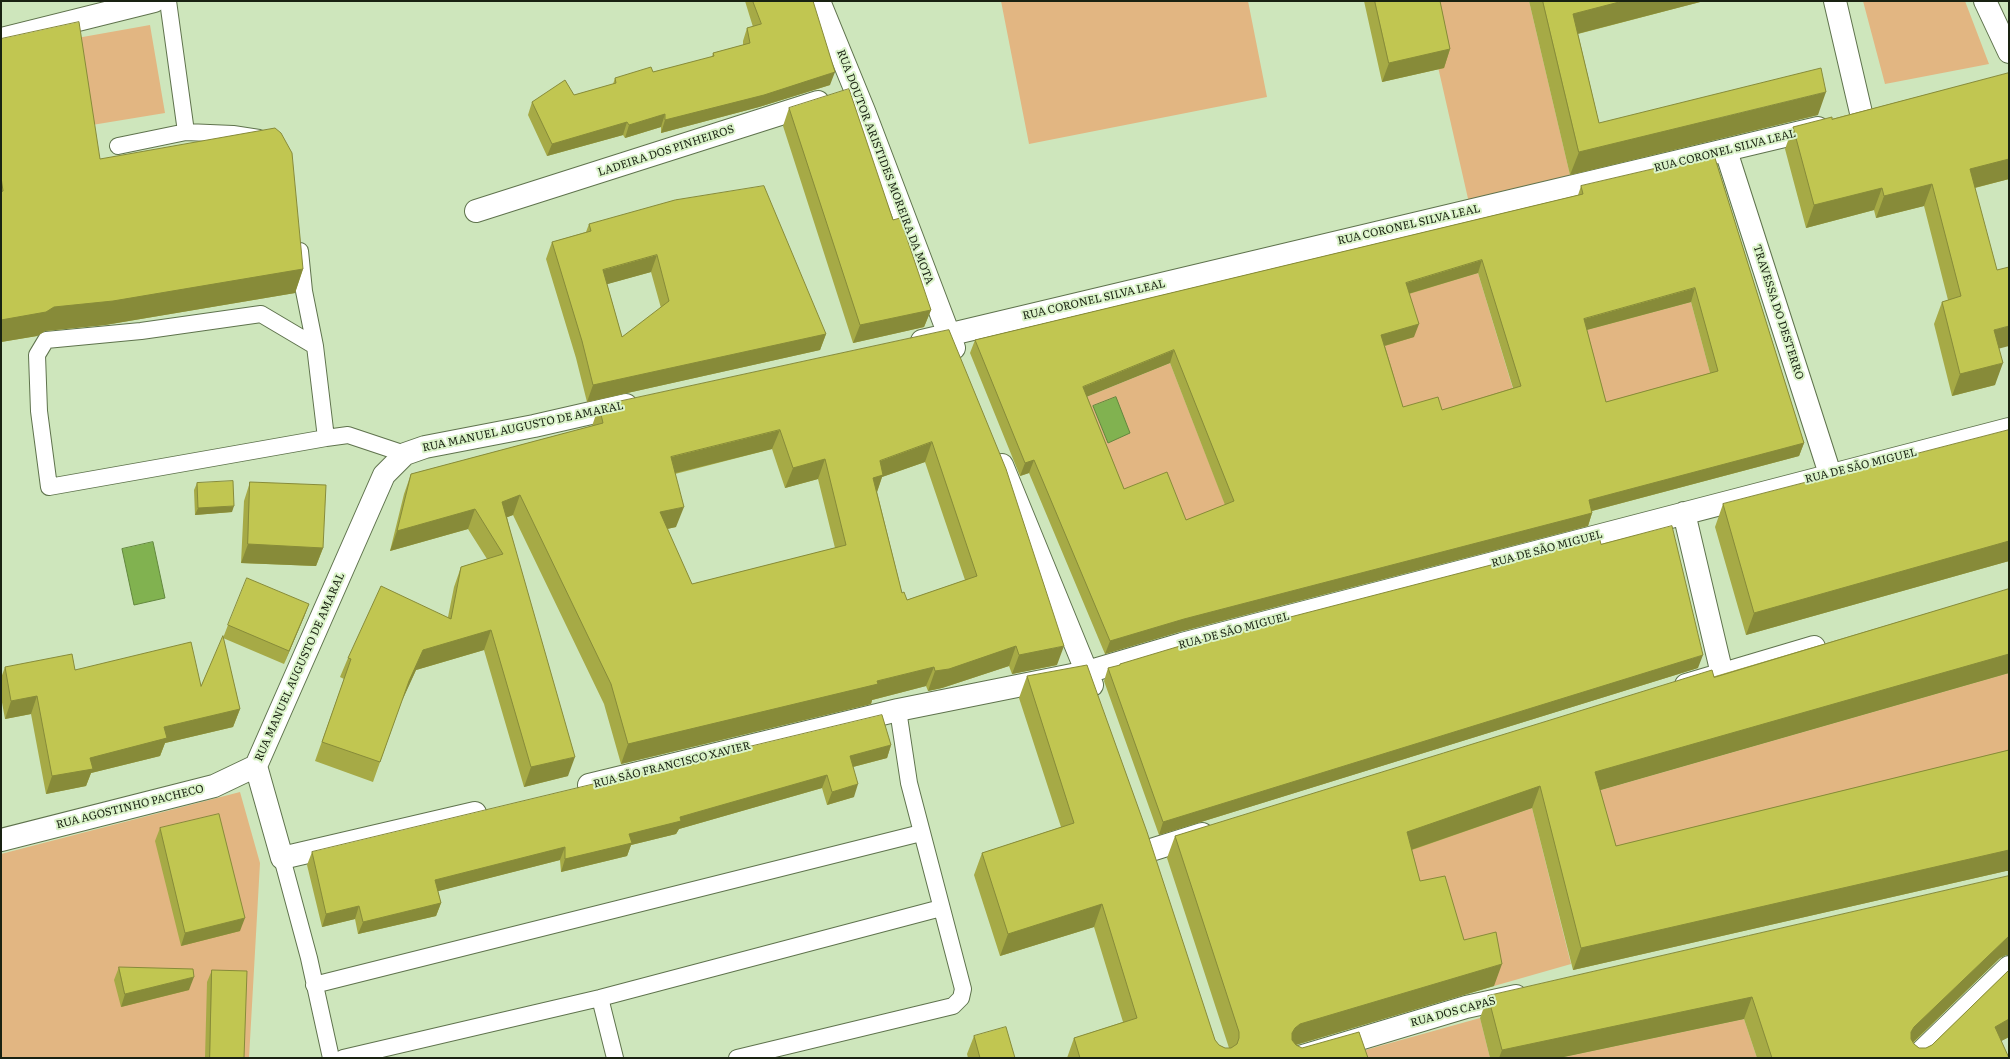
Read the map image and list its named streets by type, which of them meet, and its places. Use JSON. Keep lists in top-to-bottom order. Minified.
{"streets":{"street":["LADEIRA DOS PINHEIROS","RUA CORONEL SILVA LEAL","RUA DOUTOR ARISTIDES MOREIRA DA MOTA","TRAVESSA DO DESTERRO","RUA MANUEL AUGUSTO DE AMARAL","RUA DE SÃO MIGUEL","RUA SÃO FRANCISCO XAVIER","RUA AGOSTINHO PACHECO","RUA DOS CAPAS"]},"crossings":[["LADEIRA DOS PINHEIROS","RUA DOUTOR ARISTIDES MOREIRA DA MOTA"],["RUA CORONEL SILVA LEAL","RUA DOUTOR ARISTIDES MOREIRA DA MOTA"],["RUA CORONEL SILVA LEAL","TRAVESSA DO DESTERRO"],["TRAVESSA DO DESTERRO","RUA DE SÃO MIGUEL"],["RUA MANUEL AUGUSTO DE AMARAL","RUA AGOSTINHO PACHECO"],["RUA DE SÃO MIGUEL","RUA SÃO FRANCISCO XAVIER"]]}
